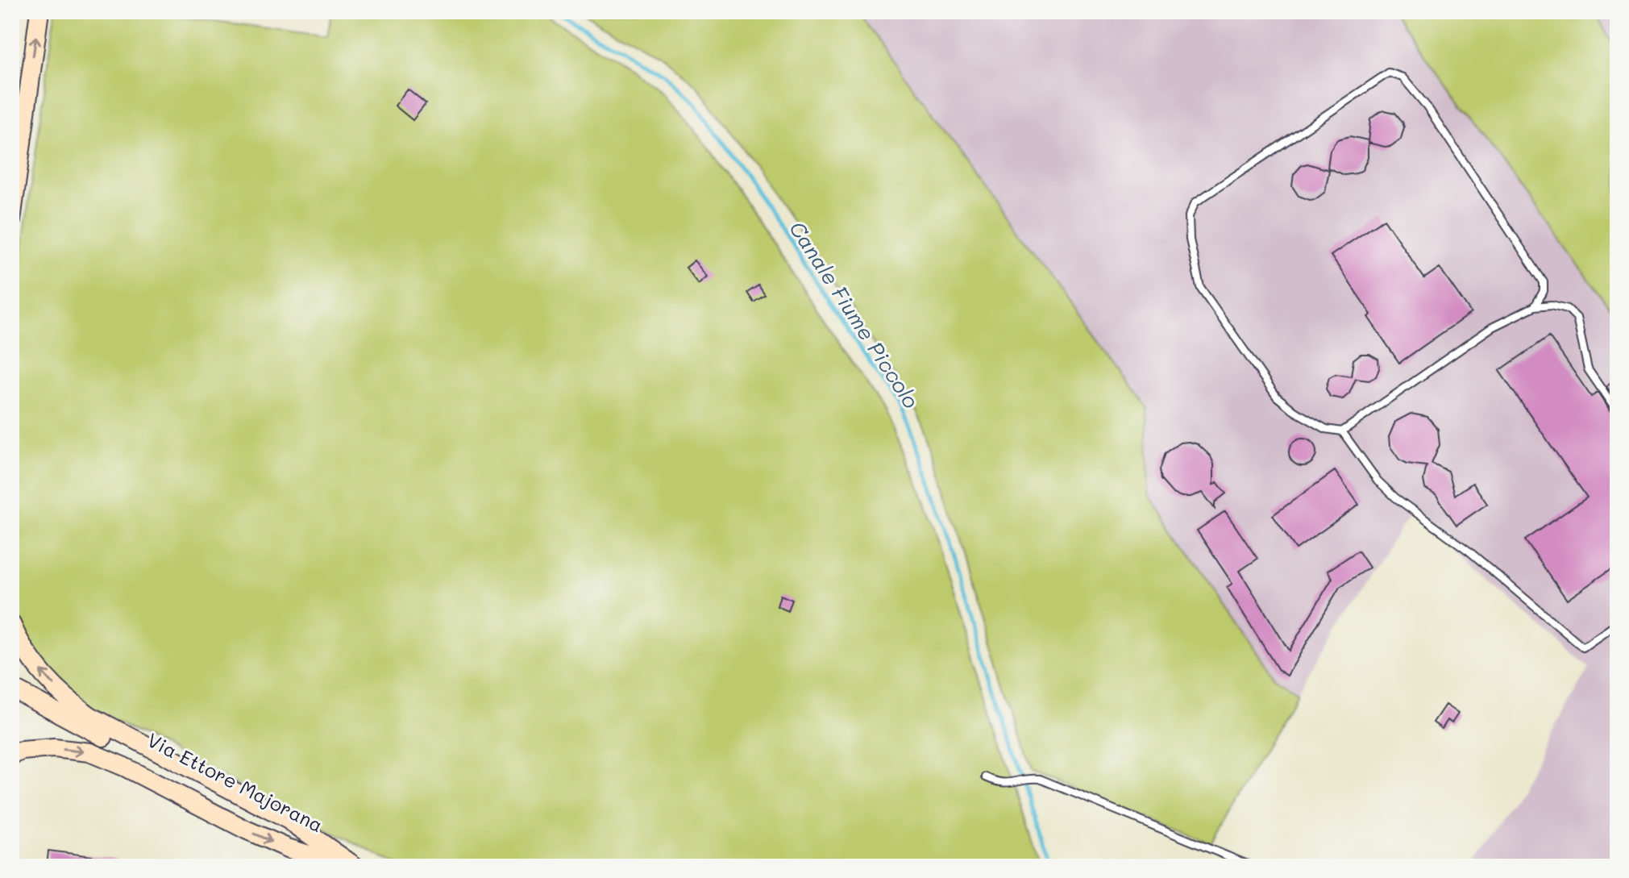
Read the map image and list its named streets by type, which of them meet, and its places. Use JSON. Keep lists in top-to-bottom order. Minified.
{"streets":{"main road":["Via Ettore Majorana"]},"water":["Canale Fiume Piccolo"]}
